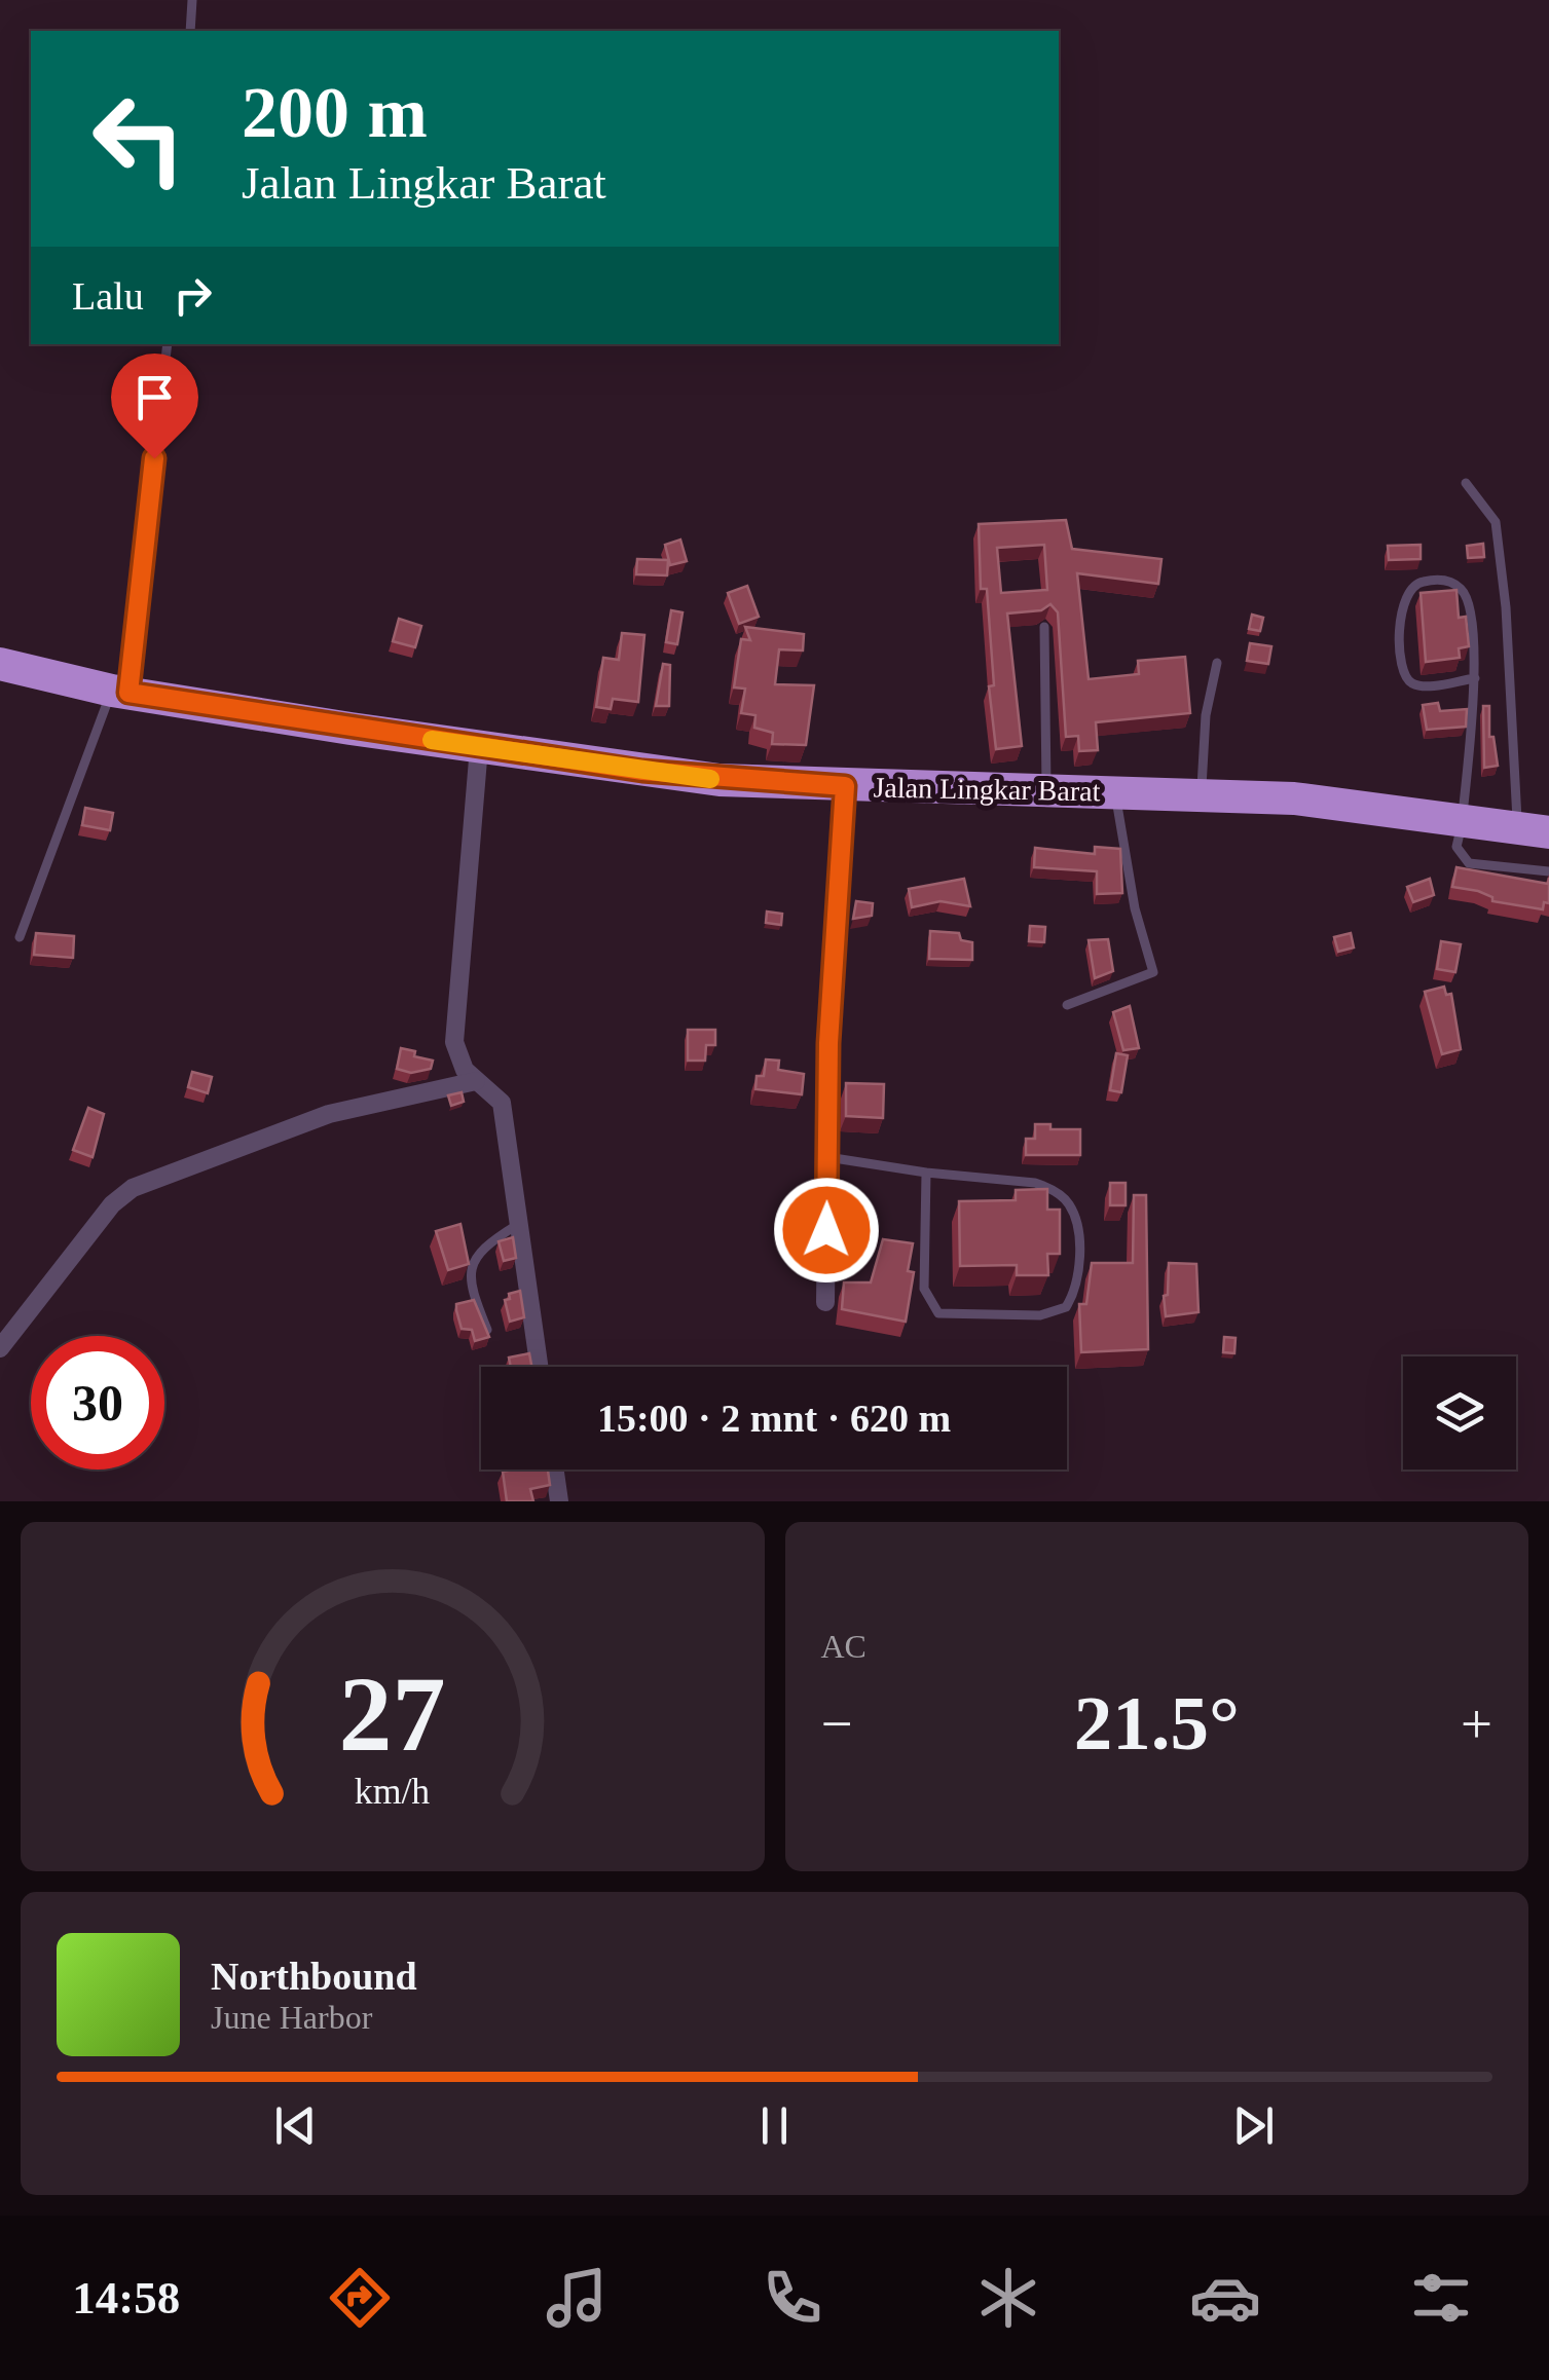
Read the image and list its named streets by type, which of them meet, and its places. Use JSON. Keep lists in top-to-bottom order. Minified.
{"streets":{"highway":["Jalan Lingkar Barat"]},"page":{"turn":["200 m","Jalan Lingkar Barat"],"then":"Lalu","limit":"30","trip":"15:00 · 2 mnt · 620 m","tile":"AC","heat":["−","21.5°","+"],"song":["Northbound","June Harbor"],"tabs":"14:58","gauge":["27","km/h"]}}
